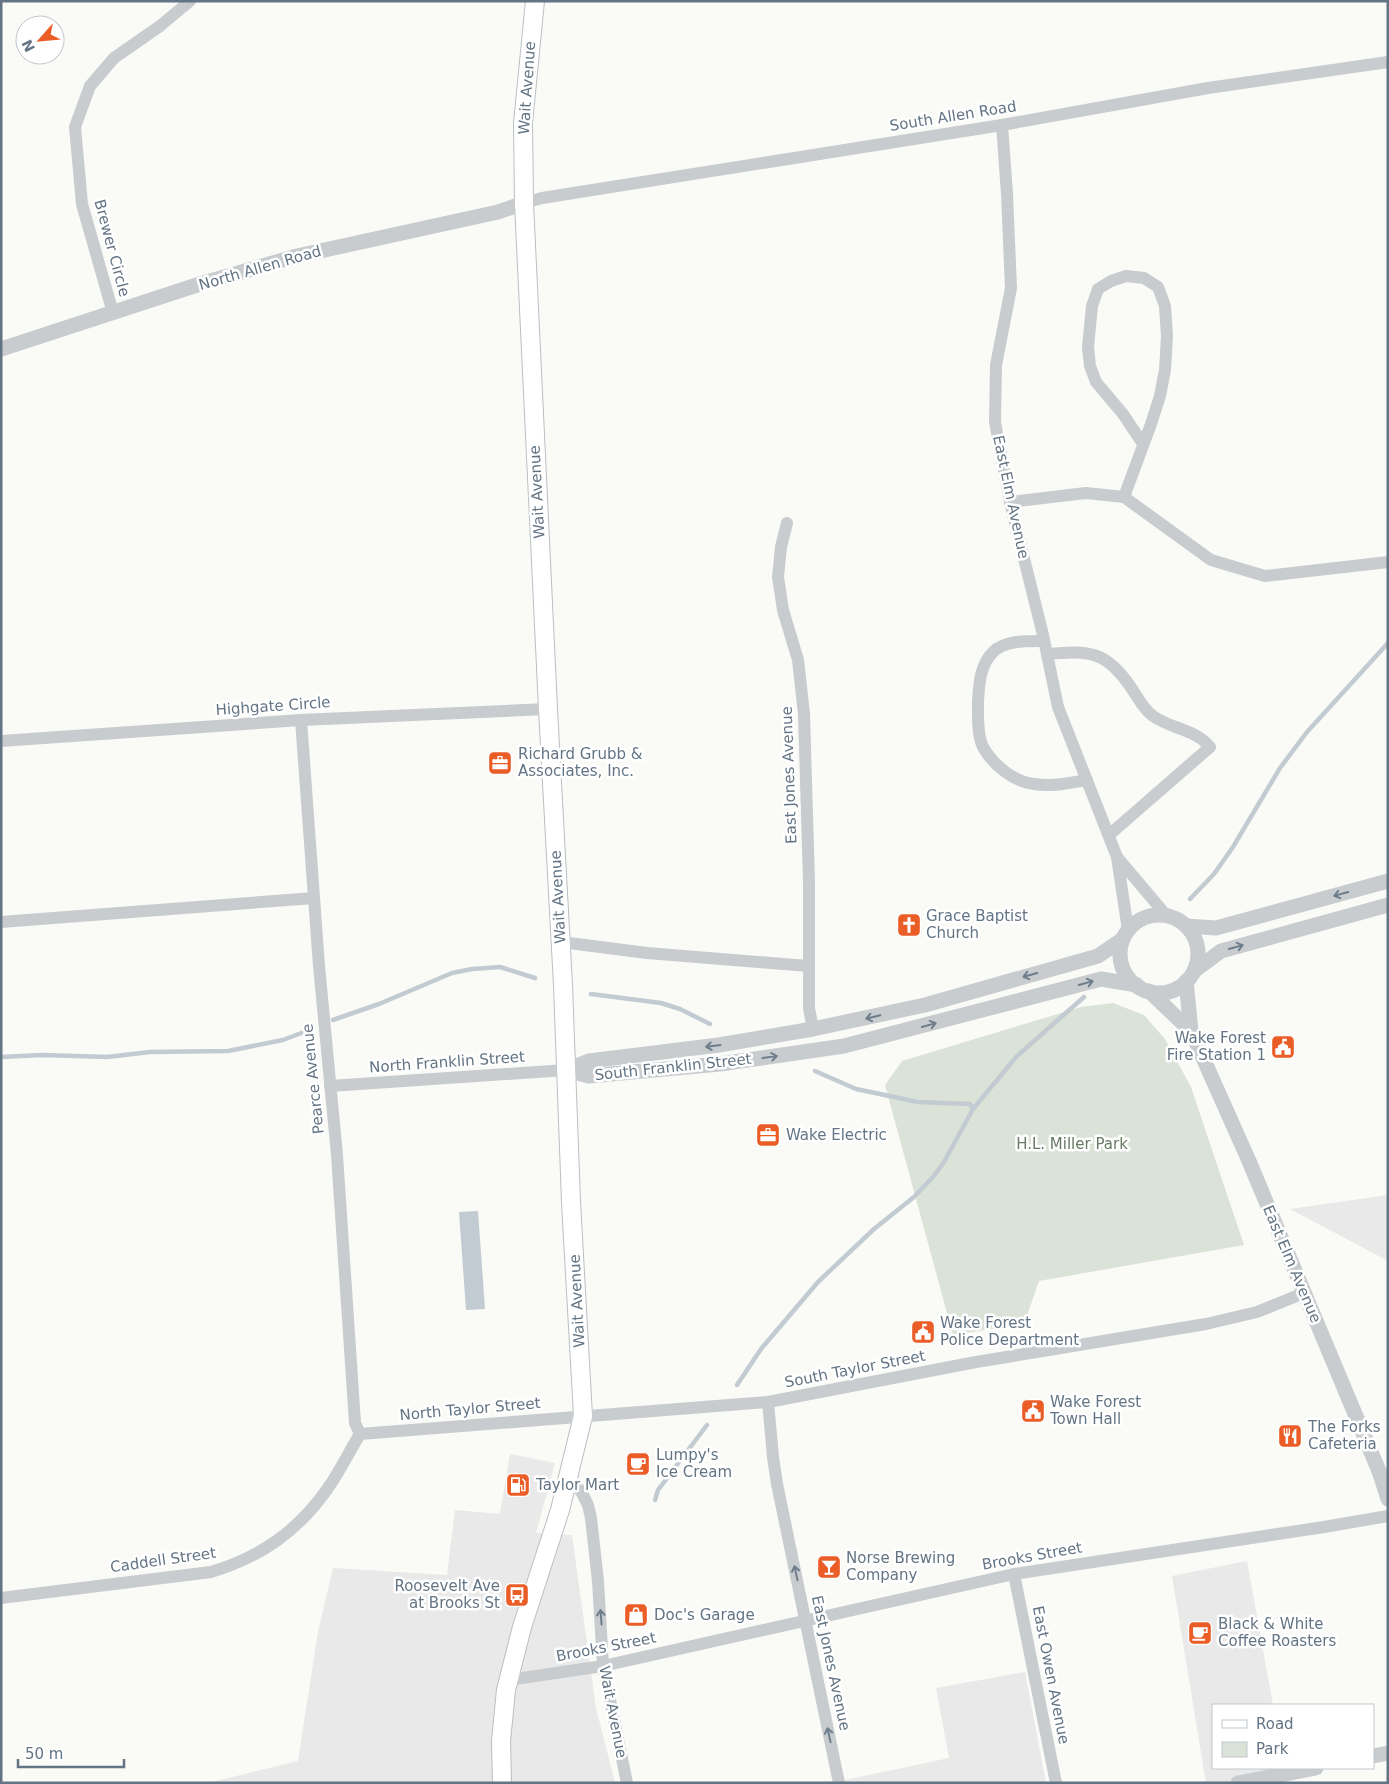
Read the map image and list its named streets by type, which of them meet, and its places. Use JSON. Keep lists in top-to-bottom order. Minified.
{"streets":{"main road":["Wait Avenue"],"street":["South Allen Road","Brewer Circle","North Allen Road","East Elm Avenue","Highgate Circle","East Jones Avenue","North Franklin Street","South Franklin Street","Pearce Avenue","South Taylor Street","North Taylor Street","Brooks Street","Caddell Street","East Owen Avenue"]},"crossings":[["Wait Avenue","South Allen Road"],["Wait Avenue","North Allen Road"],["Wait Avenue","Highgate Circle"],["Wait Avenue","North Franklin Street"],["Wait Avenue","South Franklin Street"],["Wait Avenue","South Taylor Street"],["Wait Avenue","North Taylor Street"],["Wait Avenue","Brooks Street"],["South Allen Road","North Allen Road"],["South Allen Road","East Elm Avenue"],["Brewer Circle","North Allen Road"],["East Elm Avenue","South Franklin Street"],["East Elm Avenue","South Taylor Street"],["Highgate Circle","Pearce Avenue"],["East Jones Avenue","South Franklin Street"],["East Jones Avenue","South Taylor Street"],["East Jones Avenue","Brooks Street"],["North Franklin Street","South Franklin Street"],["North Franklin Street","Pearce Avenue"],["Pearce Avenue","North Taylor Street"],["Pearce Avenue","Caddell Street"],["South Taylor Street","North Taylor Street"],["North Taylor Street","Caddell Street"],["Brooks Street","East Owen Avenue"]],"one_way":["East Jones Avenue"],"parks":["H.L. Miller Park"],"places":{"office":["Richard Grubb & Associates, Inc.","Wake Electric"],"church":["Grace Baptist Church"],"public building":["Wake Forest Fire Station 1","Wake Forest Police Department","Wake Forest Town Hall"],"restaurant":["The Forks Cafeteria"],"cafe":["Lumpy's Ice Cream","Black & White Coffee Roasters"],"fuel station":["Taylor Mart"],"bar":["Norse Brewing Company"],"bus stop":["Roosevelt Ave at Brooks St"],"shop":["Doc's Garage"]},"legend":["Road","Park"],"scale_bar":"50 m","north":"bottom left"}
